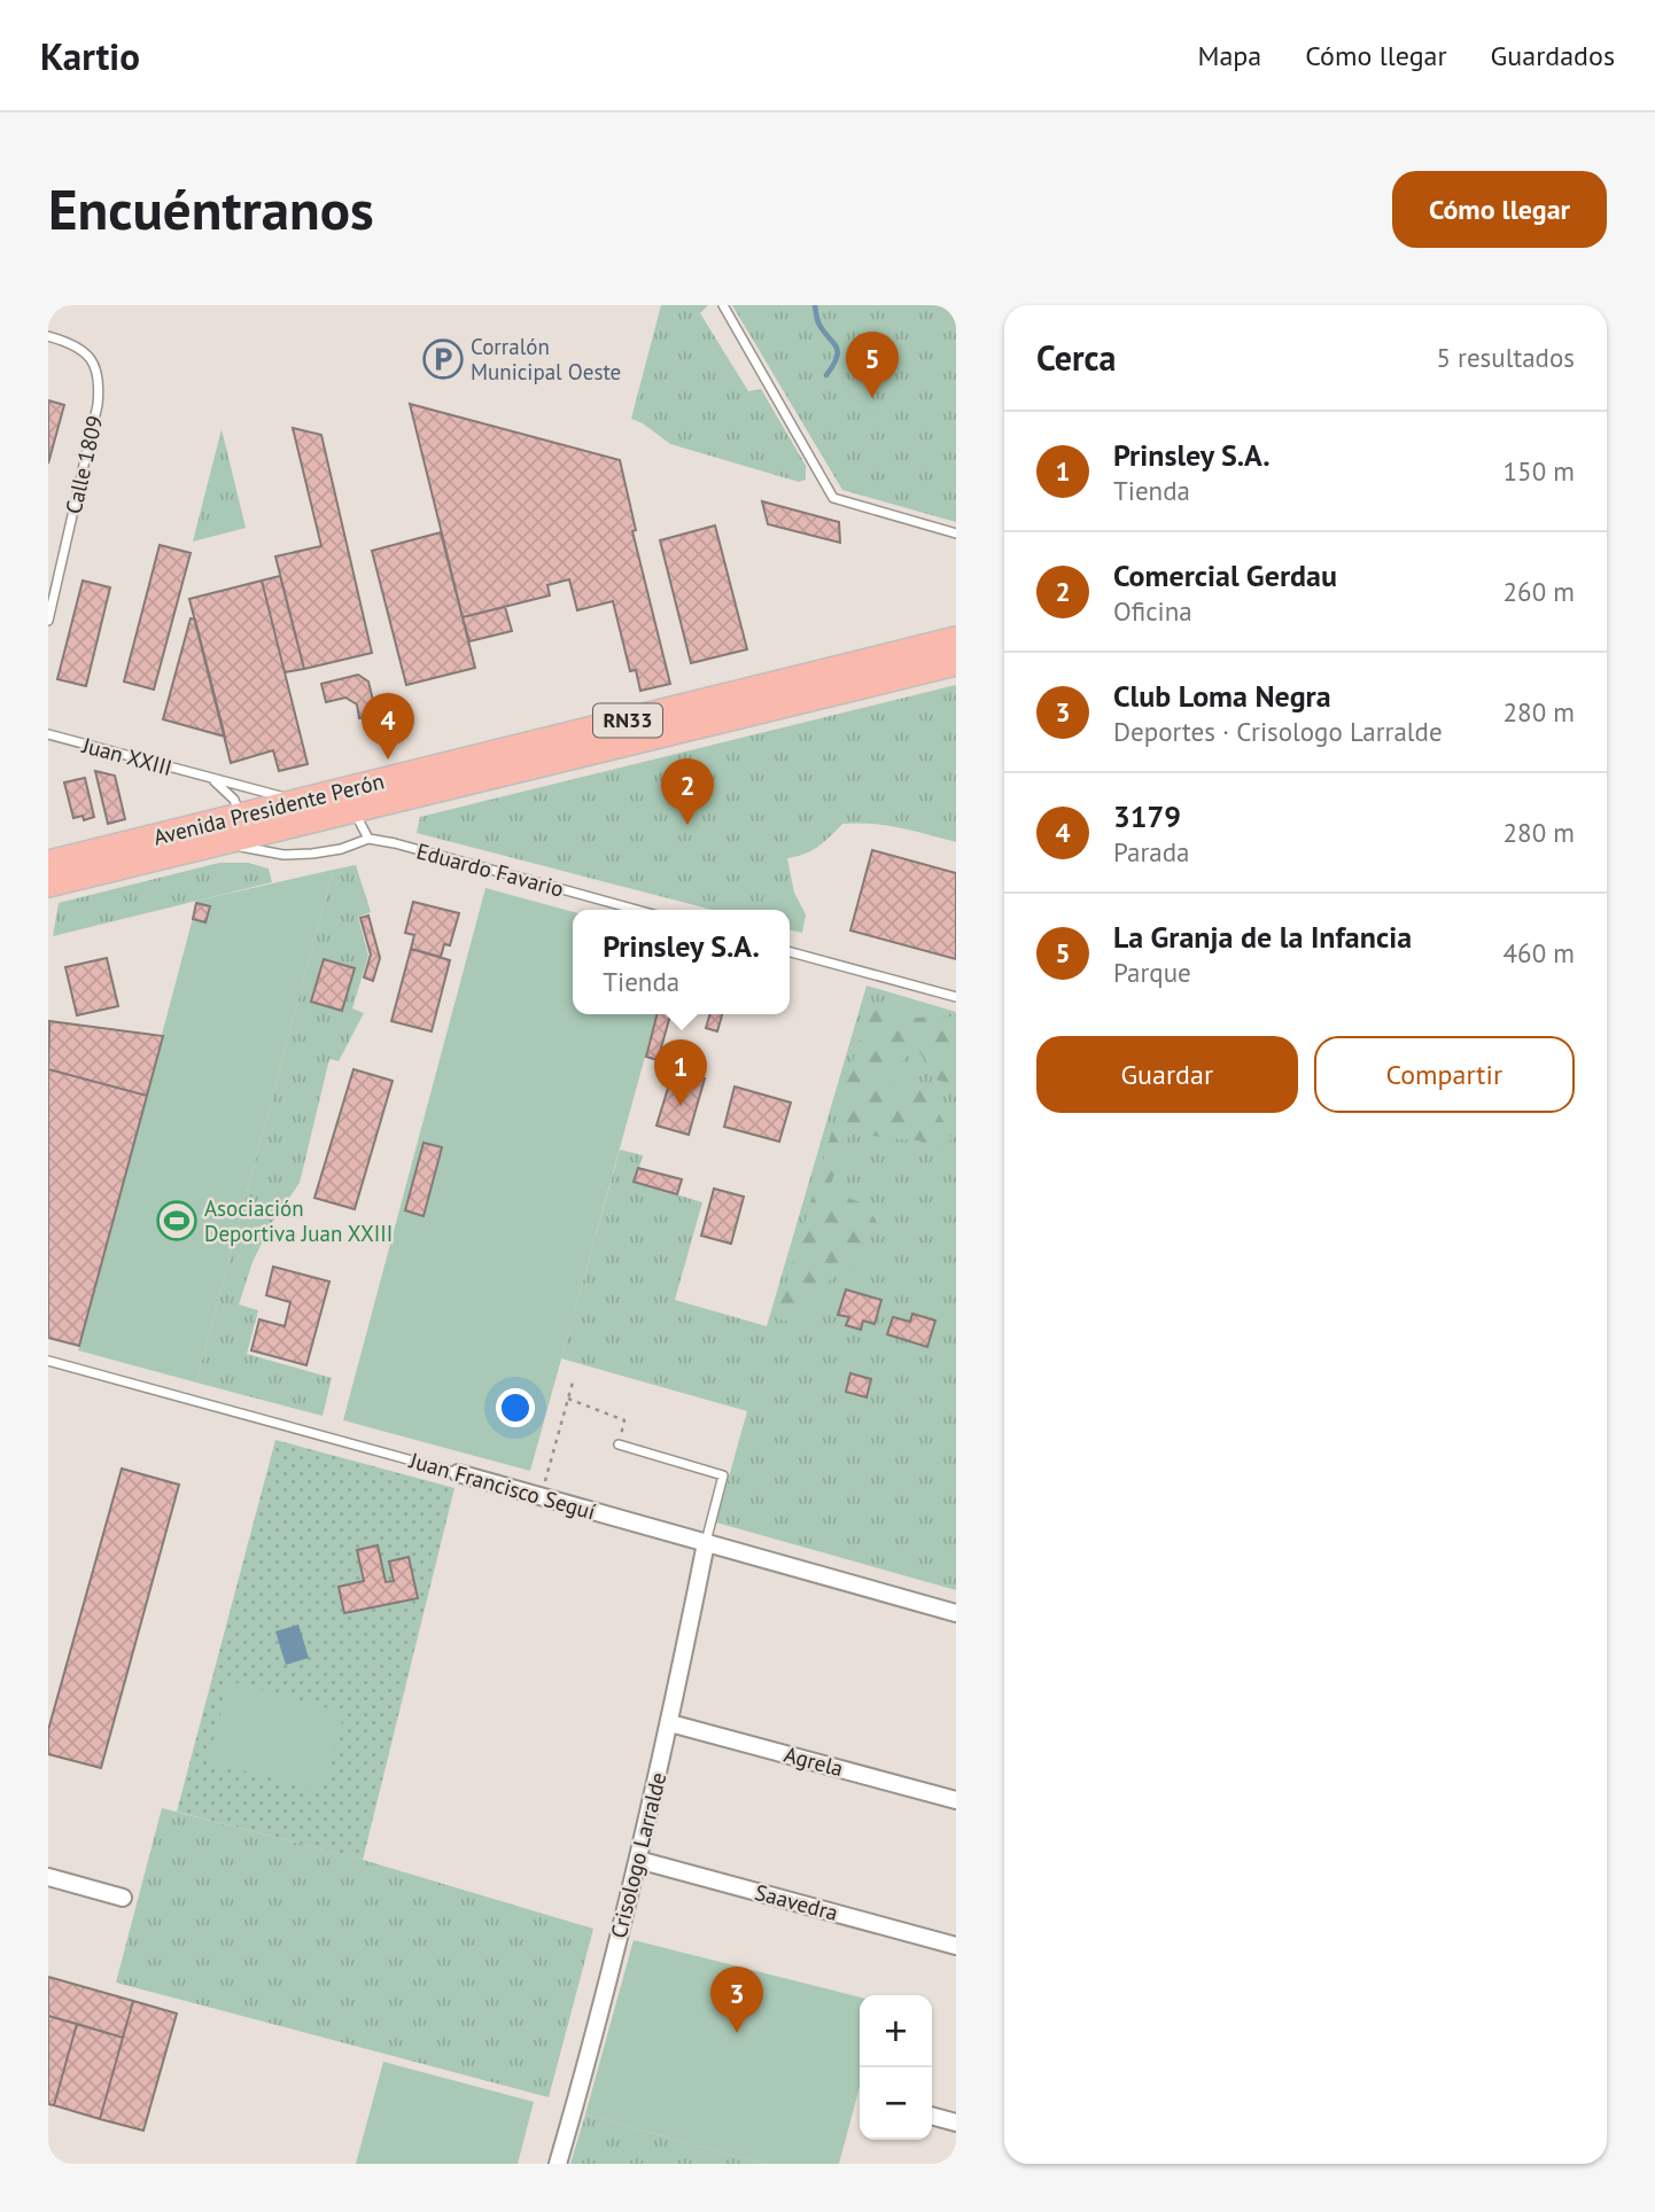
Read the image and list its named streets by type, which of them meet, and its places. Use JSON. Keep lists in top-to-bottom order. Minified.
{"streets":{"main road":["RN33","Avenida Presidente Perón"],"street":["Juan Francisco Seguí","Agrela","Crisologo Larralde","Saavedra"],"lane":["Calle 1809","Juan XXIII","Eduardo Favario"]},"crossings":[["Juan XXIII","Avenida Presidente Perón"],["Juan Francisco Seguí","Crisologo Larralde"],["Agrela","Crisologo Larralde"],["Crisologo Larralde","Saavedra"]],"places":{"parking":["Corralón Municipal Oeste"],"sports":["Asociación Deportiva Juan XXIII"]},"page":{"header":"Kartio","nav":["Mapa","Cómo llegar","Guardados"],"buttons":["Cómo llegar",["Guardar","Compartir"]],"title":"Encuéntranos","heading":["Cerca","5 resultados"],"pins":["5","4","2","1","3"],"list":[{"mark":"1","name":"Prinsley S.A.","note":"Tienda","value":"150 m"},{"mark":"2","name":"Comercial Gerdau","note":"Oficina","value":"260 m"},{"mark":"3","name":"Club Loma Negra","note":"Deportes · Crisologo Larralde","value":"280 m"},{"mark":"4","name":"3179","note":"Parada","value":"280 m"},{"mark":"5","name":"La Granja de la Infancia","note":"Parque","value":"460 m"}],"popup":["Prinsley S.A.","Tienda"],"map_buttons":["+","−"]}}
